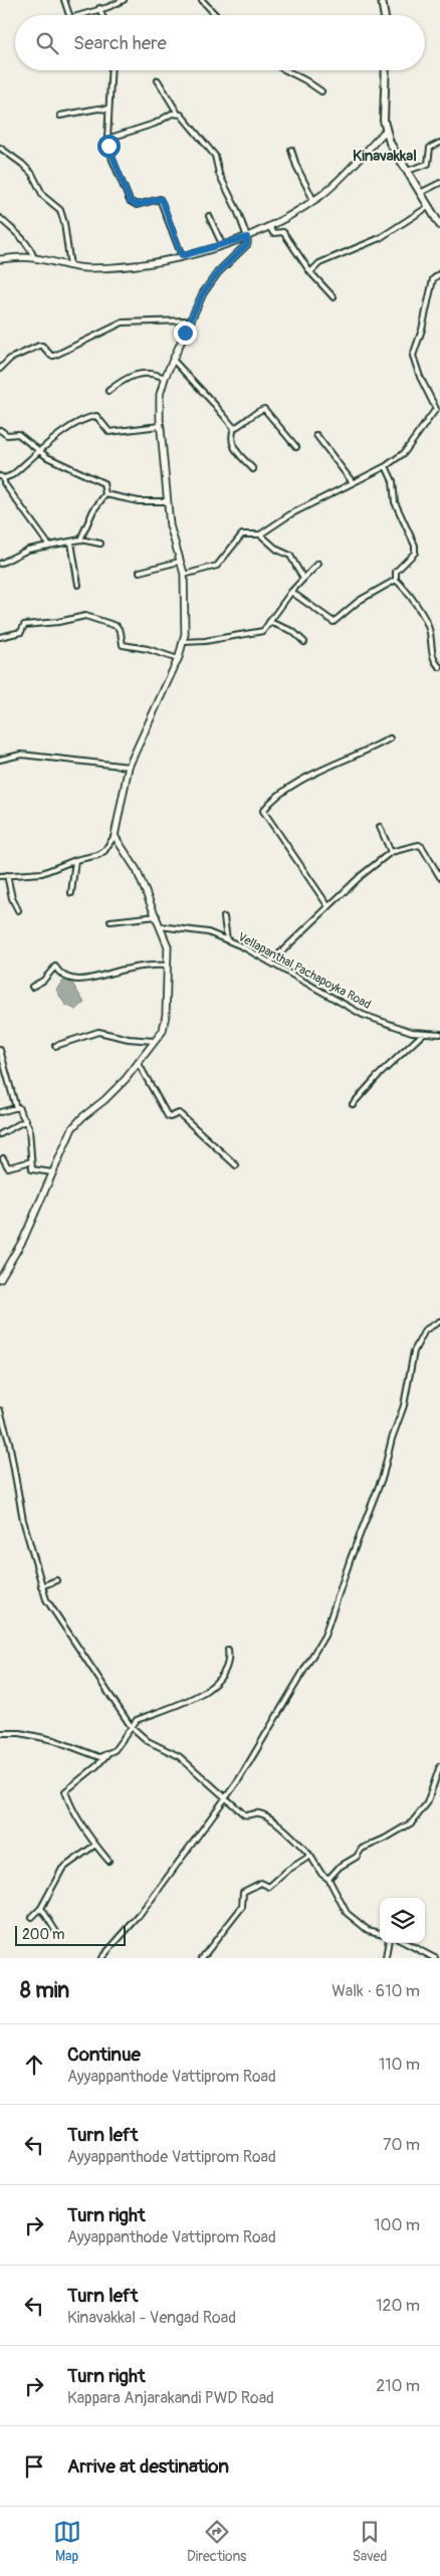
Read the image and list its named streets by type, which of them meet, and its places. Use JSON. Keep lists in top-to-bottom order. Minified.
{"streets":{"street":["Vellapanthal Pachapoyka Road"]},"districts":["Kinavakkal"],"scale_bar":"200 m","page":{"search":"Search here","scale":"200 m","heading":["8 min","Walk · 610 m"],"list":[["Continue","Ayyappanthode Vattiprom Road","110 m"],["Turn left","Ayyappanthode Vattiprom Road","70 m"],["Turn right","Ayyappanthode Vattiprom Road","100 m"],["Turn left","Kinavakkal - Vengad Road","120 m"],["Turn right","Kappara Anjarakandi PWD Road","210 m"],"Arrive at destination"],"nav":["Map","Directions","Saved"]}}
